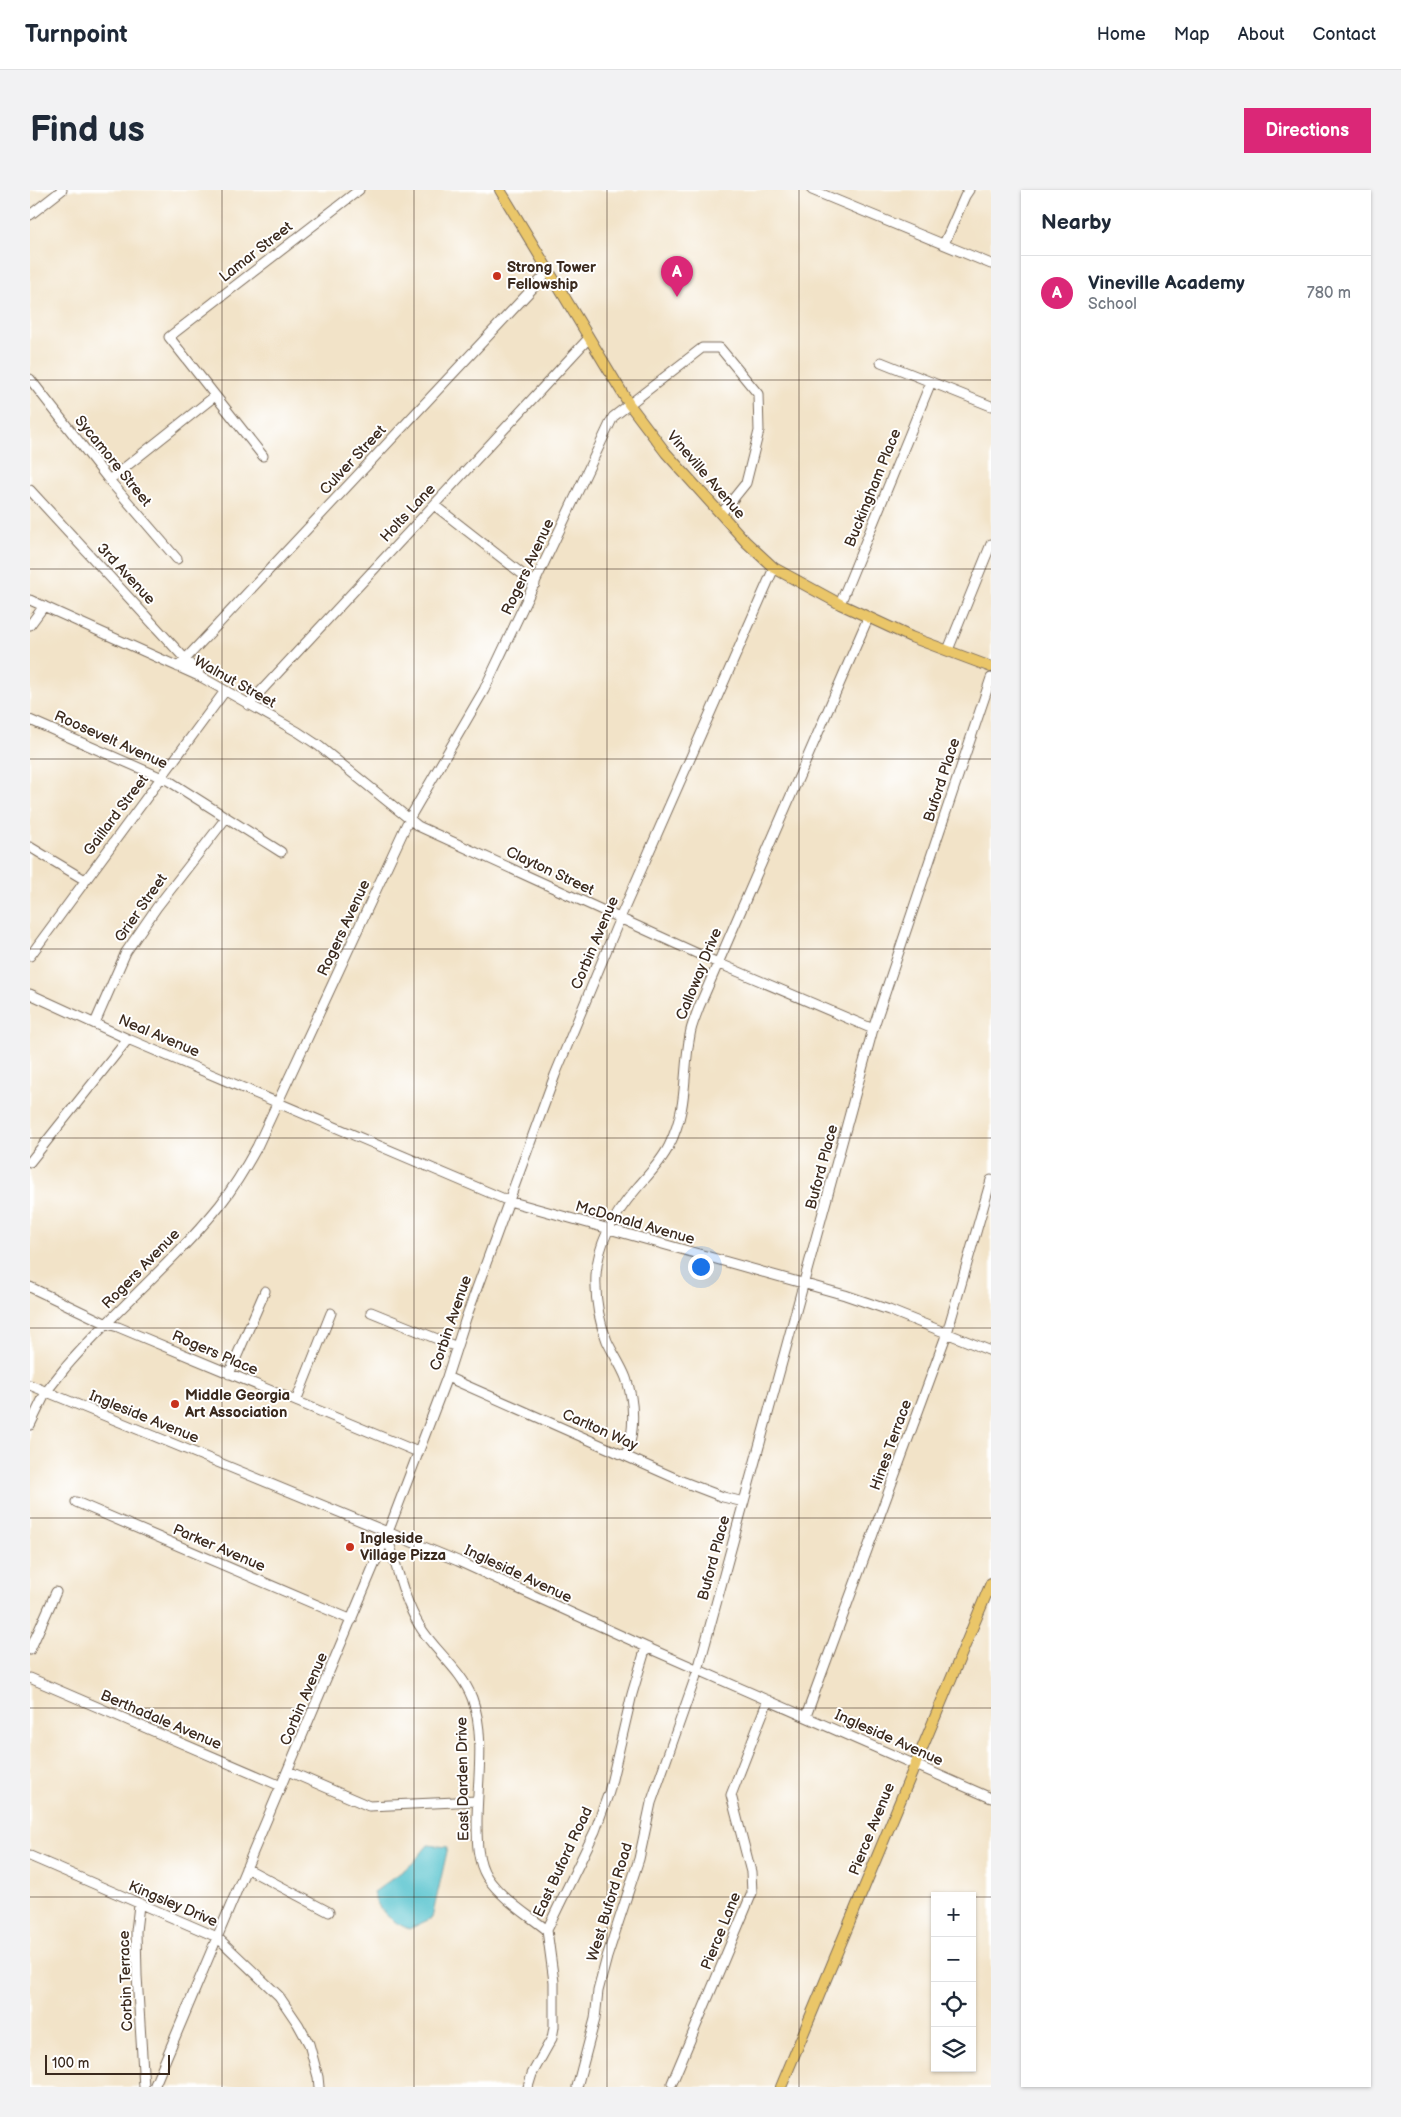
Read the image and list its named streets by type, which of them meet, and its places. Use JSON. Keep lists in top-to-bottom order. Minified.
{"streets":{"main road":["Vineville Avenue","Pierce Avenue"],"street":["Lamar Street","Culver Street","Sycamore Street","Buckingham Place","Holts Lane","Rogers Avenue","3rd Avenue","Walnut Street","Roosevelt Avenue","Buford Place","Gaillard Street","Clayton Street","Grier Street","Corbin Avenue","Calloway Drive","Neal Avenue","McDonald Avenue","Rogers Place","Ingleside Avenue","Carlton Way","Hines Terrace","Parker Avenue","Berthadale Avenue","East Darden Drive","East Buford Road","West Buford Road","Kingsley Drive","Pierce Lane","Corbin Terrace"]},"crossings":[["Culver Street","Vineville Avenue"],["Culver Street","3rd Avenue"],["Culver Street","Walnut Street"],["Vineville Avenue","Buckingham Place"],["Vineville Avenue","Holts Lane"],["Vineville Avenue","Rogers Avenue"],["Vineville Avenue","Corbin Avenue"],["Vineville Avenue","Calloway Drive"],["Holts Lane","Walnut Street"],["Rogers Avenue","Walnut Street"],["Rogers Avenue","Clayton Street"],["Rogers Avenue","Neal Avenue"],["Rogers Avenue","McDonald Avenue"],["Rogers Avenue","Rogers Place"],["Rogers Avenue","Ingleside Avenue"],["3rd Avenue","Walnut Street"],["Walnut Street","Gaillard Street"],["Walnut Street","Clayton Street"],["Roosevelt Avenue","Gaillard Street"],["Roosevelt Avenue","Grier Street"],["Buford Place","Clayton Street"],["Buford Place","McDonald Avenue"],["Buford Place","Ingleside Avenue"],["Buford Place","Carlton Way"],["Buford Place","West Buford Road"],["Clayton Street","Corbin Avenue"],["Clayton Street","Calloway Drive"],["Grier Street","Neal Avenue"],["Corbin Avenue","McDonald Avenue"],["Corbin Avenue","Rogers Place"],["Corbin Avenue","Ingleside Avenue"],["Corbin Avenue","Carlton Way"],["Corbin Avenue","Parker Avenue"],["Corbin Avenue","Berthadale Avenue"],["Corbin Avenue","East Darden Drive"],["Corbin Avenue","Kingsley Drive"],["Calloway Drive","McDonald Avenue"],["Calloway Drive","Carlton Way"],["Neal Avenue","McDonald Avenue"],["McDonald Avenue","Hines Terrace"],["Ingleside Avenue","Hines Terrace"],["Ingleside Avenue","East Darden Drive"],["Ingleside Avenue","Pierce Avenue"],["Ingleside Avenue","East Buford Road"],["Ingleside Avenue","West Buford Road"],["Ingleside Avenue","Pierce Lane"],["East Darden Drive","East Buford Road"],["Kingsley Drive","Corbin Terrace"]],"places":["Strong Tower Fellowship","Middle Georgia Art Association","Ingleside Village Pizza"],"scale_bar":"100 m","page":{"header":"Turnpoint","nav":["Home","Map","About","Contact"],"buttons":"Directions","title":"Find us","heading":"Nearby","list":[{"mark":"A","name":"Vineville Academy","note":"School","value":"780 m"}],"pins":"A","map_buttons":["+","−"],"scale":"100 m"}}
